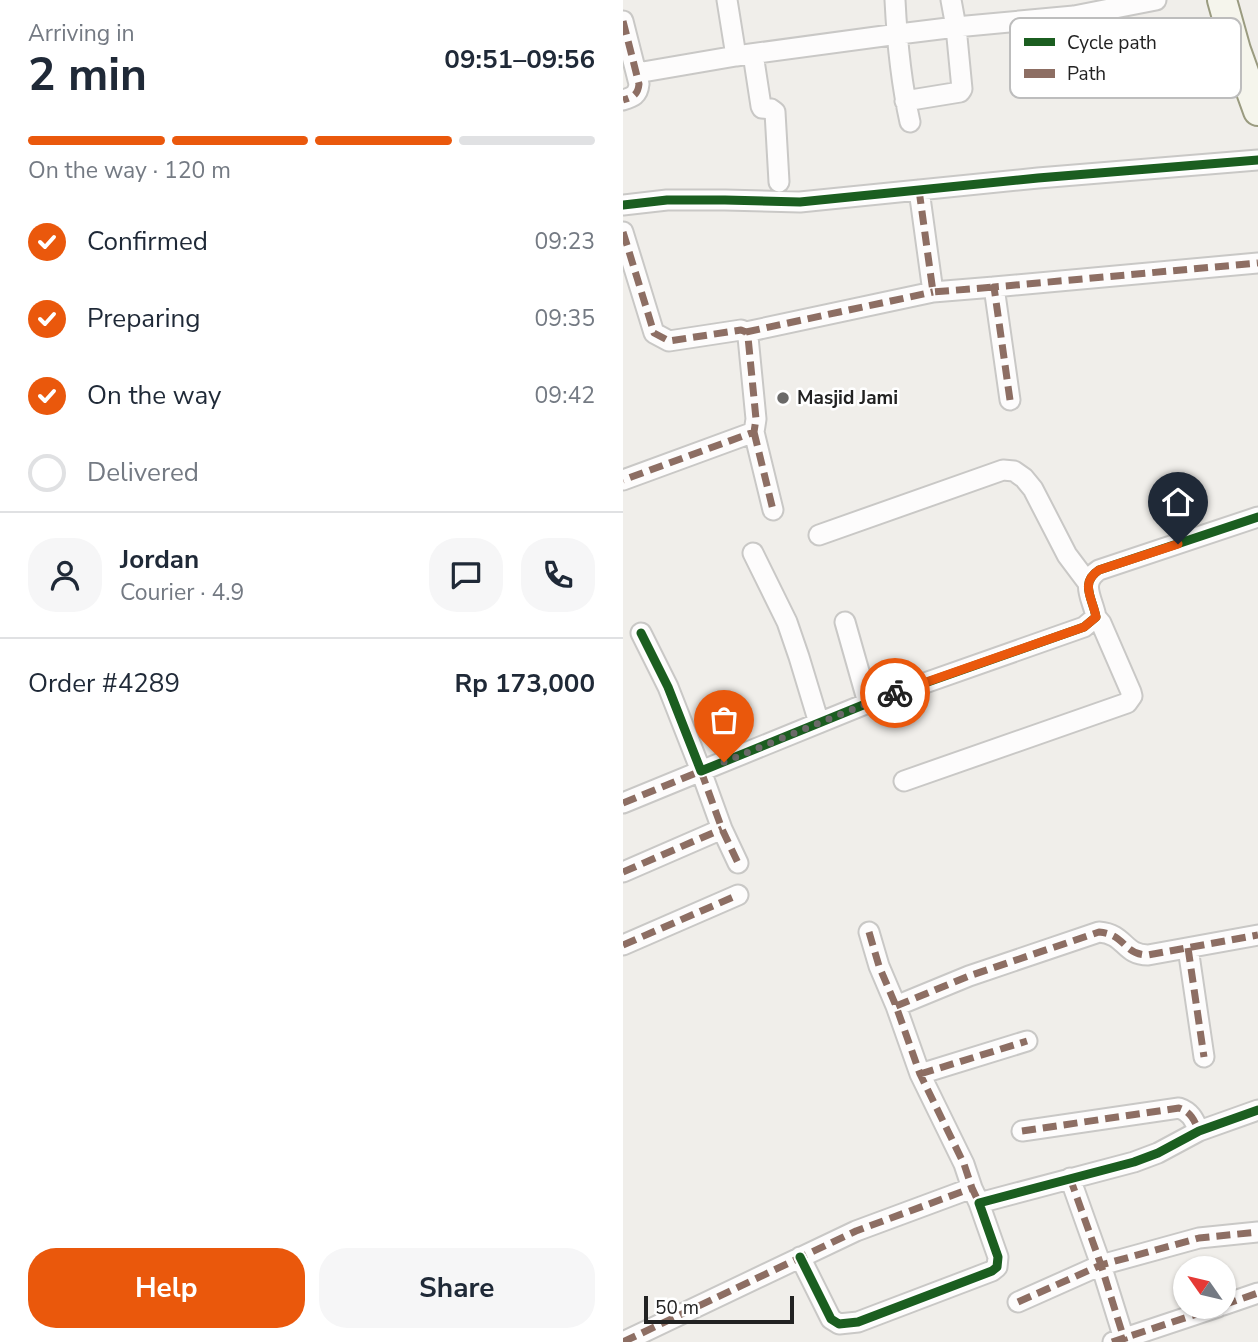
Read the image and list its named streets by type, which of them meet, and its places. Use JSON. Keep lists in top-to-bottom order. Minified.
{"places":["Masjid Jami"],"legend":["Cycle path","Path"],"scale_bar":"50 m","north":"top left","page":{"heading":["2 min","Arriving in","09:51–09:56"],"panel":["Jordan","Courier · 4.9","Order #4289","Rp 173,000"],"bar":"On the way · 120 m","list":[["Confirmed","09:23"],["Preparing","09:35"],["On the way","09:42"],"Delivered"],"buttons":["Help","Share"],"scale":"50 m"}}
